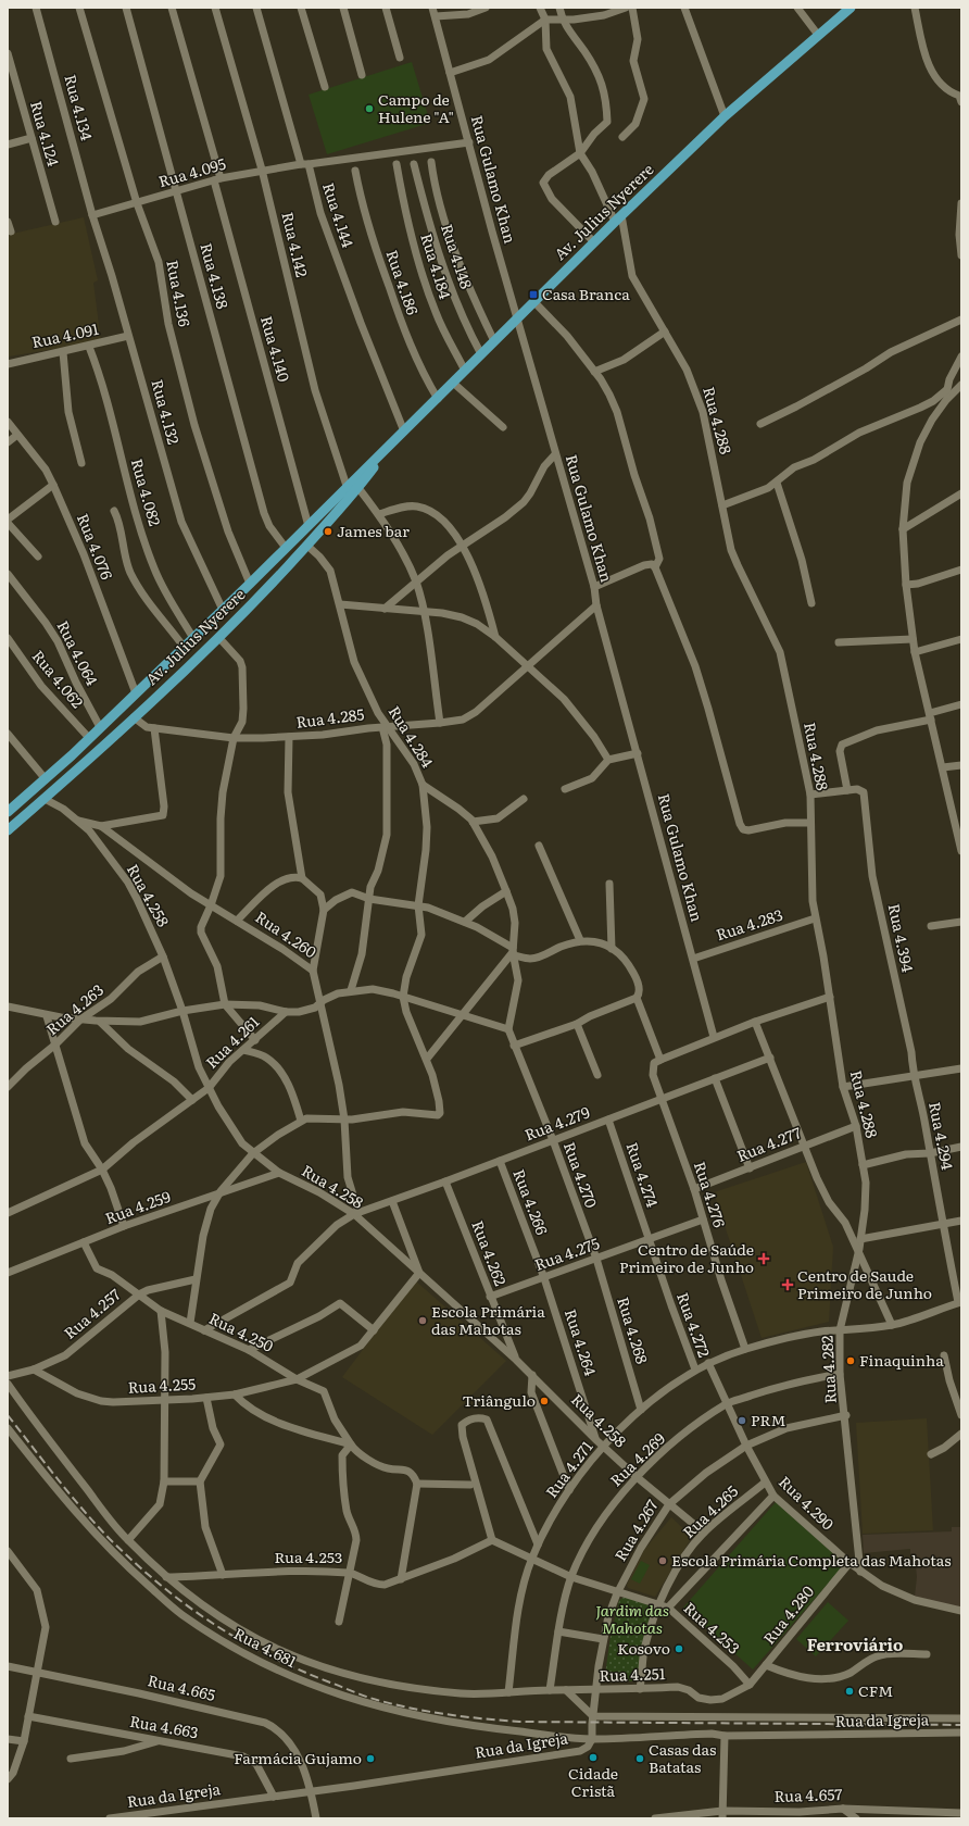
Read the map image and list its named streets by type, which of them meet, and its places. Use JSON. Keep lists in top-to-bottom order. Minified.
{"streets":{"main road":["Av. Julius Nyerere"],"street":["Rua 4.134","Rua 4.124","Rua 4.095","Rua Gulamo Khan","Rua 4.144","Rua 4.142","Rua 4.148","Rua 4.184","Rua 4.138","Rua 4.186","Rua 4.136","Rua 4.091","Rua 4.140","Rua 4.132","Rua 4.288","Rua 4.082","Rua 4.076","Rua 4.064","Rua 4.062","Rua 4.285","Rua 4.284","Rua 4.258","Rua 4.283","Rua 4.260","Rua 4.394","Rua 4.263","Rua 4.261","Rua 4.279","Rua 4.294","Rua 4.277","Rua 4.270","Rua 4.274","Rua 4.276","Rua 4.266","Rua 4.259","Rua 4.262","Rua 4.275","Rua 4.257","Rua 4.272","Rua 4.268","Rua 4.250","Rua 4.264","Rua 4.282","Rua 4.255","Rua 4.269","Rua 4.271","Rua 4.290","Rua 4.265","Rua 4.267","Rua 4.253","Rua 4.280","Rua 4.681","Rua 4.251","Rua 4.665","Rua da Igreja","Rua 4.663","Rua 4.657"]},"crossings":[["Rua 4.134","Rua 4.095"],["Rua 4.134","Rua 4.132"],["Rua 4.095","Rua Gulamo Khan"],["Rua 4.095","Rua 4.144"],["Rua 4.095","Rua 4.142"],["Rua 4.095","Rua 4.138"],["Rua 4.095","Rua 4.136"],["Rua 4.095","Rua 4.140"],["Rua 4.095","Rua 4.132"],["Rua Gulamo Khan","Av. Julius Nyerere"],["Rua Gulamo Khan","Rua 4.285"],["Rua Gulamo Khan","Rua 4.283"],["Av. Julius Nyerere","Rua 4.144"],["Av. Julius Nyerere","Rua 4.142"],["Av. Julius Nyerere","Rua 4.148"],["Av. Julius Nyerere","Rua 4.184"],["Av. Julius Nyerere","Rua 4.138"],["Av. Julius Nyerere","Rua 4.186"],["Av. Julius Nyerere","Rua 4.136"],["Av. Julius Nyerere","Rua 4.140"],["Av. Julius Nyerere","Rua 4.132"],["Av. Julius Nyerere","Rua 4.288"],["Av. Julius Nyerere","Rua 4.082"],["Av. Julius Nyerere","Rua 4.076"],["Av. Julius Nyerere","Rua 4.064"],["Av. Julius Nyerere","Rua 4.062"],["Av. Julius Nyerere","Rua 4.285"],["Av. Julius Nyerere","Rua 4.284"],["Av. Julius Nyerere","Rua 4.258"],["Rua 4.091","Rua 4.132"],["Rua 4.091","Rua 4.082"],["Rua 4.288","Rua 4.283"],["Rua 4.288","Rua 4.277"],["Rua 4.288","Rua 4.282"],["Rua 4.285","Rua 4.284"],["Rua 4.284","Rua 4.270"],["Rua 4.258","Rua 4.260"],["Rua 4.258","Rua 4.263"],["Rua 4.258","Rua 4.261"],["Rua 4.258","Rua 4.279"],["Rua 4.258","Rua 4.259"],["Rua 4.258","Rua 4.262"],["Rua 4.258","Rua 4.250"],["Rua 4.258","Rua 4.264"],["Rua 4.258","Rua 4.269"],["Rua 4.258","Rua 4.271"],["Rua 4.258","Rua 4.265"],["Rua 4.258","Rua 4.267"],["Rua 4.260","Rua 4.279"],["Rua 4.394","Rua 4.294"],["Rua 4.261","Rua 4.250"],["Rua 4.279","Rua 4.270"],["Rua 4.279","Rua 4.274"],["Rua 4.279","Rua 4.276"],["Rua 4.279","Rua 4.266"],["Rua 4.279","Rua 4.262"],["Rua 4.279","Rua 4.250"],["Rua 4.294","Rua 4.271"],["Rua 4.277","Rua 4.276"],["Rua 4.270","Rua 4.275"],["Rua 4.270","Rua 4.268"],["Rua 4.274","Rua 4.275"],["Rua 4.274","Rua 4.272"],["Rua 4.276","Rua 4.275"],["Rua 4.276","Rua 4.271"],["Rua 4.266","Rua 4.275"],["Rua 4.266","Rua 4.264"],["Rua 4.259","Rua 4.250"],["Rua 4.262","Rua 4.275"],["Rua 4.275","Rua 4.272"],["Rua 4.275","Rua 4.268"],["Rua 4.275","Rua 4.264"],["Rua 4.257","Rua 4.250"],["Rua 4.257","Rua 4.255"],["Rua 4.272","Rua 4.271"],["Rua 4.268","Rua 4.271"],["Rua 4.250","Rua 4.255"],["Rua 4.282","Rua 4.269"],["Rua 4.282","Rua 4.271"],["Rua 4.282","Rua 4.267"],["Rua 4.269","Rua 4.290"],["Rua 4.269","Rua 4.253"],["Rua 4.269","Rua 4.251"],["Rua 4.271","Rua 4.290"],["Rua 4.271","Rua 4.253"],["Rua 4.271","Rua 4.251"],["Rua 4.290","Rua 4.265"],["Rua 4.290","Rua 4.267"],["Rua 4.290","Rua 4.280"],["Rua 4.265","Rua 4.253"],["Rua 4.265","Rua 4.251"],["Rua 4.267","Rua 4.253"],["Rua 4.267","Rua 4.681"],["Rua 4.267","Rua 4.251"],["Rua 4.267","Rua da Igreja"],["Rua 4.253","Rua 4.280"],["Rua 4.253","Rua 4.251"],["Rua 4.280","Rua 4.251"],["Rua 4.681","Rua da Igreja"],["Rua 4.665","Rua da Igreja"],["Rua da Igreja","Rua 4.663"]],"districts":["Ferroviário"],"parks":["Jardim das Mahotas"],"places":{"other":["Campo de Hulene \"A\"","James bar","Escola Primária das Mahotas","Finaquinha","Triângulo","PRM","Escola Primária Completa das Mahotas","Kosovo","CFM","Cidade Cristã","Farmácia Gujamo","Casas das Batatas"],"transit":["Casa Branca"],"health":["Centro de Saúde Primeiro de Junho","Centro de Saude Primeiro de Junho"]}}
